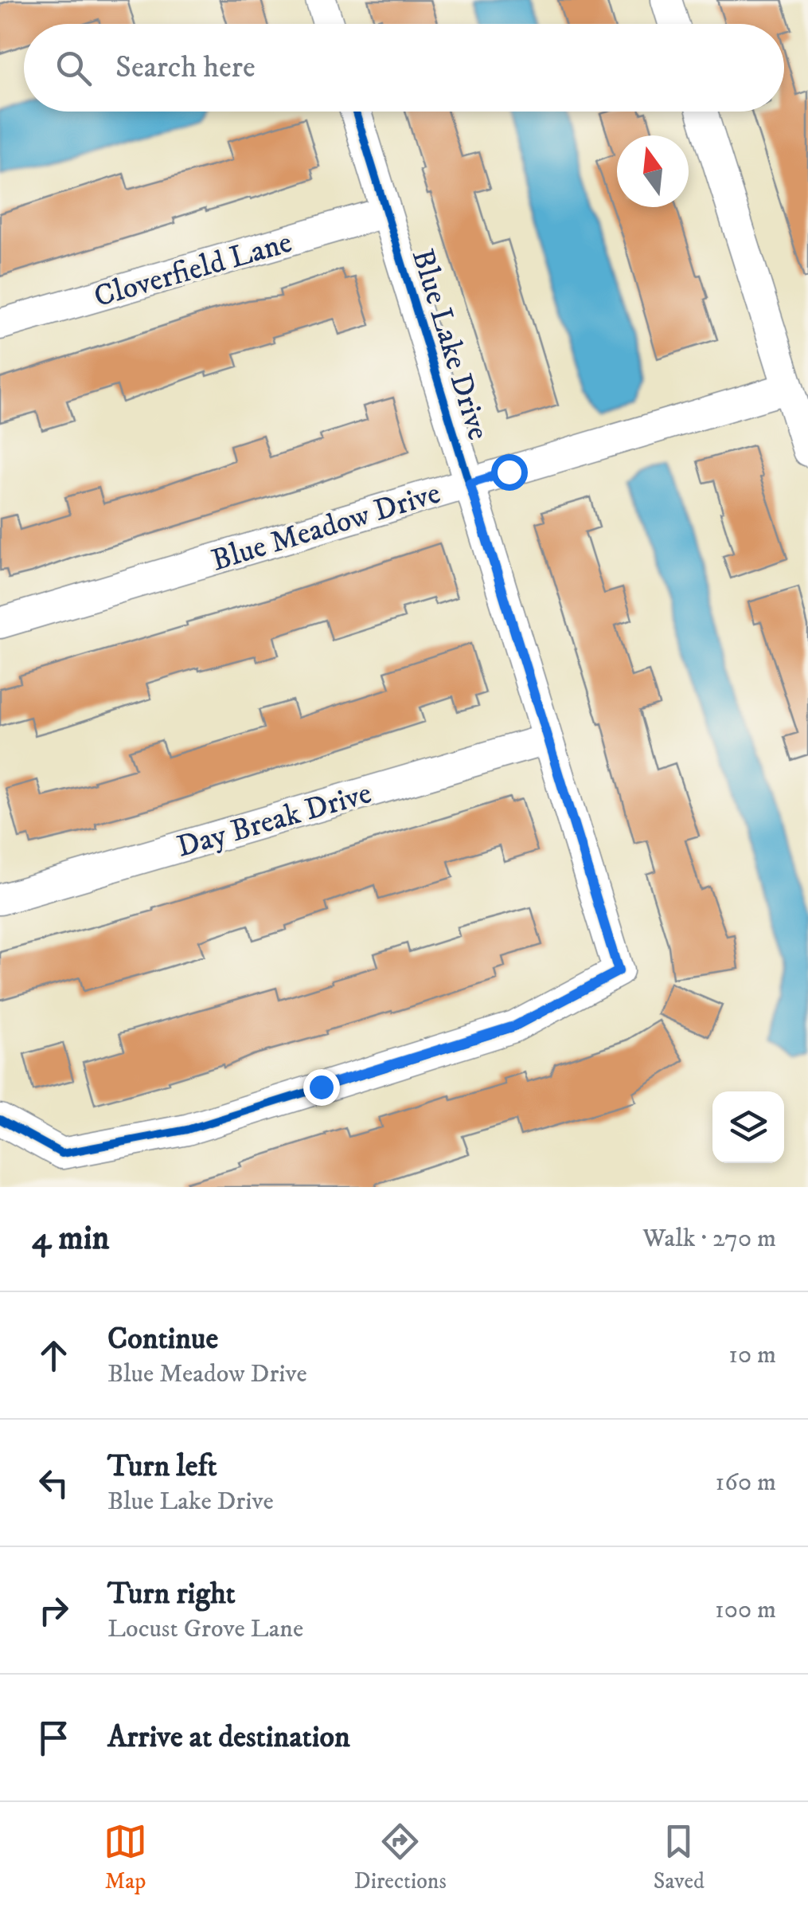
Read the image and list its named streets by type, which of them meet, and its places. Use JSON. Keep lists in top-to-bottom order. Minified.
{"streets":{"street":["Cloverfield Lane","Blue Lake Drive","Blue Meadow Drive","Day Break Drive"]},"crossings":[["Cloverfield Lane","Blue Lake Drive"],["Blue Lake Drive","Blue Meadow Drive"],["Blue Lake Drive","Day Break Drive"]],"north":"top","page":{"search":"Search here","heading":["4 min","Walk · 270 m"],"list":[["Continue","Blue Meadow Drive","10 m"],["Turn left","Blue Lake Drive","160 m"],["Turn right","Locust Grove Lane","100 m"],"Arrive at destination"],"nav":["Map","Directions","Saved"]}}
